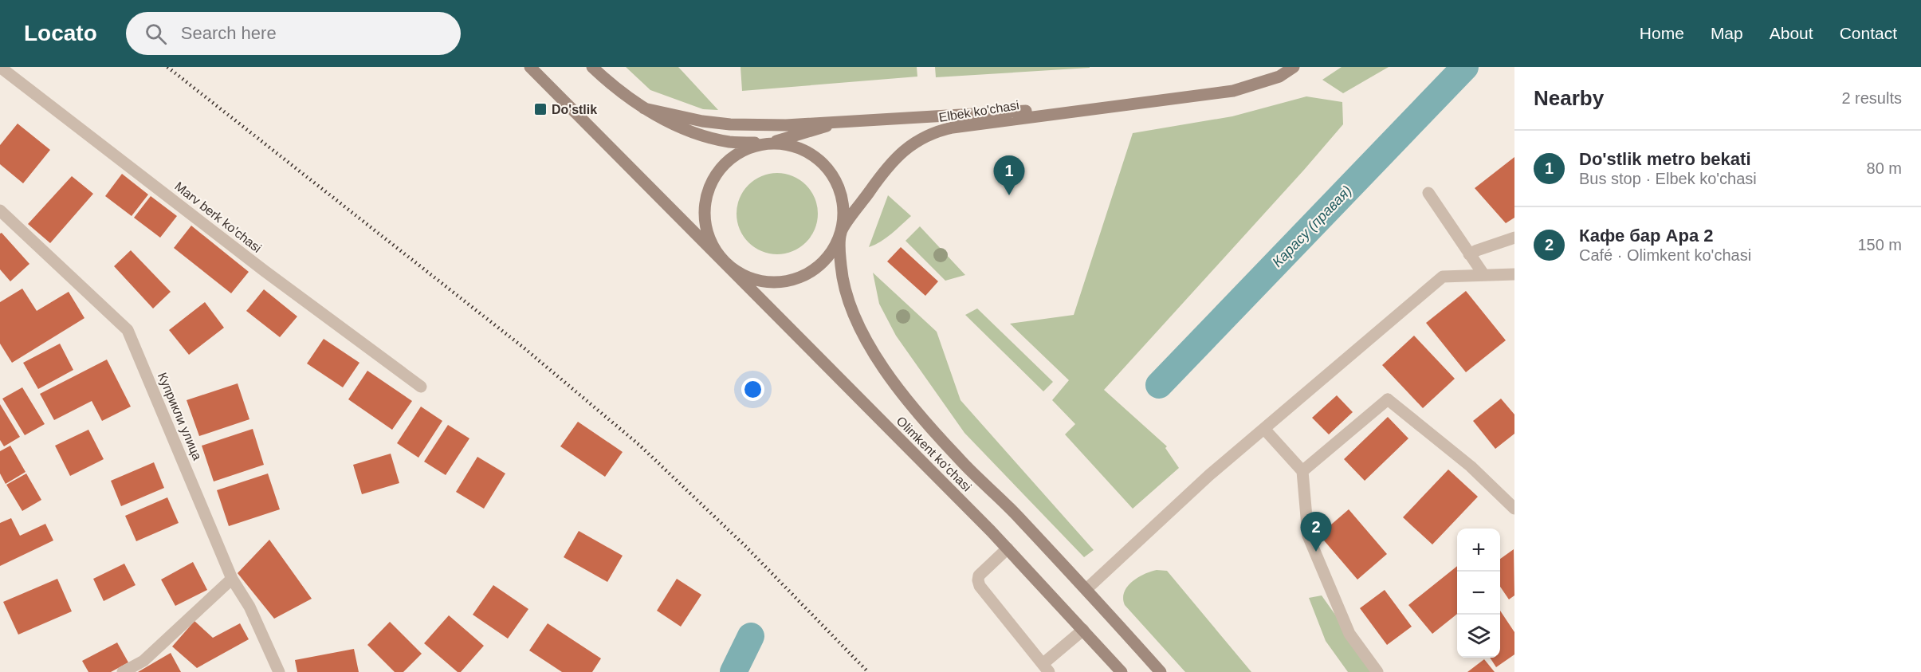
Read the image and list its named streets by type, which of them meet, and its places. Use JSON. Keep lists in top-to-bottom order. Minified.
{"streets":{"main road":["Elbek ko'chasi","Olimkent ko'chasi"],"street":["Marv berk ko'chasi","Куприкли улица"]},"crossings":[["Elbek ko'chasi","Olimkent ko'chasi"]],"water":["Карасу (правая)"],"places":{"transit":["Do'stlik"]},"page":{"header":"Locato","search":"Search here","nav":["Home","Map","About","Contact"],"heading":["Nearby","2 results"],"list":[{"mark":"1","name":"Do'stlik metro bekati","note":"Bus stop · Elbek ko'chasi","value":"80 m"},{"mark":"2","name":"Кафе бар Ара 2","note":"Café · Olimkent ko'chasi","value":"150 m"}],"pins":["1","2"],"map_buttons":["+","−"]}}
